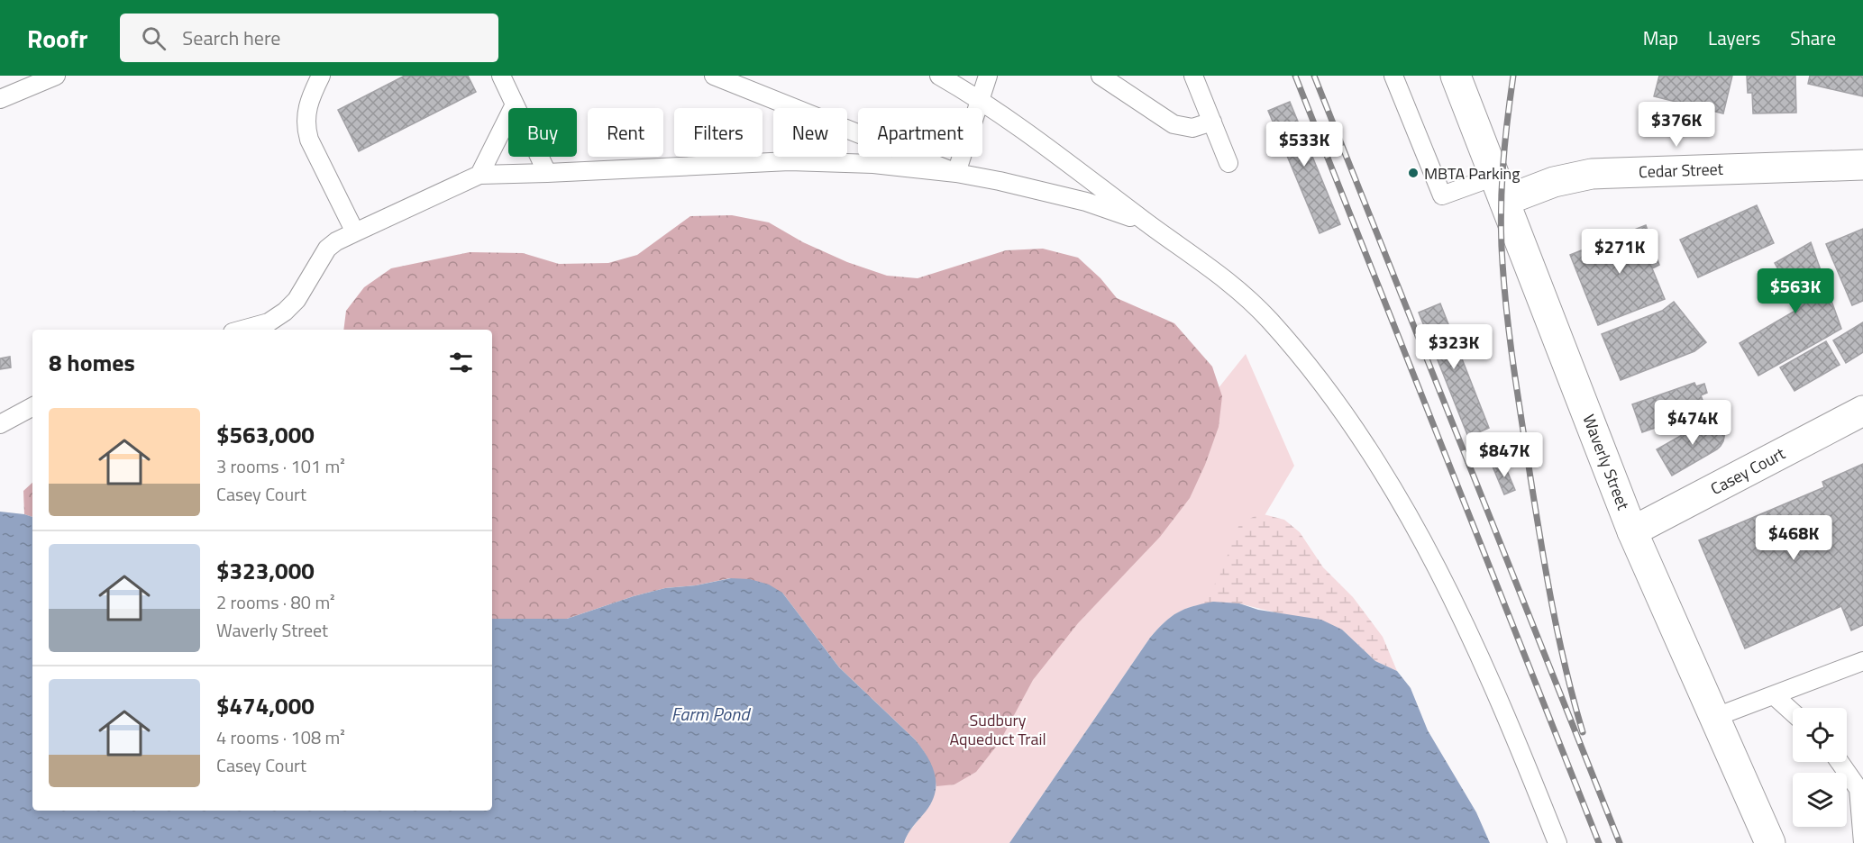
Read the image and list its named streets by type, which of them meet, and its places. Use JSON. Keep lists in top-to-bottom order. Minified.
{"streets":{"main road":["Cedar Street","Waverly Street","Casey Court"]},"crossings":[["Cedar Street","Waverly Street"],["Waverly Street","Casey Court"]],"water":["Farm Pond"],"parks":["Sudbury Aqueduct Trail"],"places":["MBTA Parking"],"page":{"header":"Roofr","search":"Search here","nav":["Map","Layers","Share"],"price":["$376K","$533K","$271K","$563K","$323K","$474K","$847K","$468K"],"chip":["Buy","Rent","Filters","New","Apartment"],"heading":"8 homes","list":[{"name":"$563,000","note":"3 rooms · 101 m² · Casey Court"},{"name":"$323,000","note":"2 rooms · 80 m² · Waverly Street"},{"name":"$474,000","note":"4 rooms · 108 m² · Casey Court"}]}}
